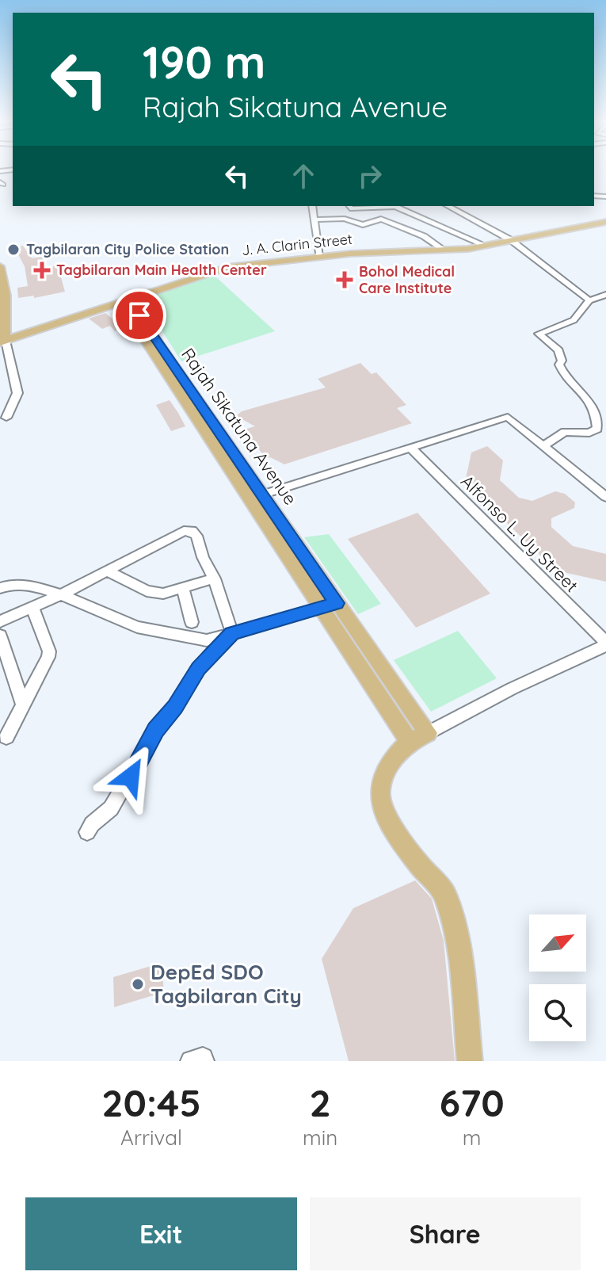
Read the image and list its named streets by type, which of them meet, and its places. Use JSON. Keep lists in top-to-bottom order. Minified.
{"streets":{"main road":["J. A. Clarin Street","Rajah Sikatuna Avenue"],"street":["Alfonso L. Uy Street"]},"crossings":[["J. A. Clarin Street","Rajah Sikatuna Avenue"]],"places":{"other":["Tagbilaran City Police Station","DepEd SDO Tagbilaran City"],"health":["Tagbilaran Main Health Center","Bohol Medical Care Institute"]},"north":"top right","page":{"turn":["190 m","Rajah Sikatuna Avenue"],"eta":["20:45","Arrival","2","min","670","m"],"buttons":["Exit","Share"]}}
